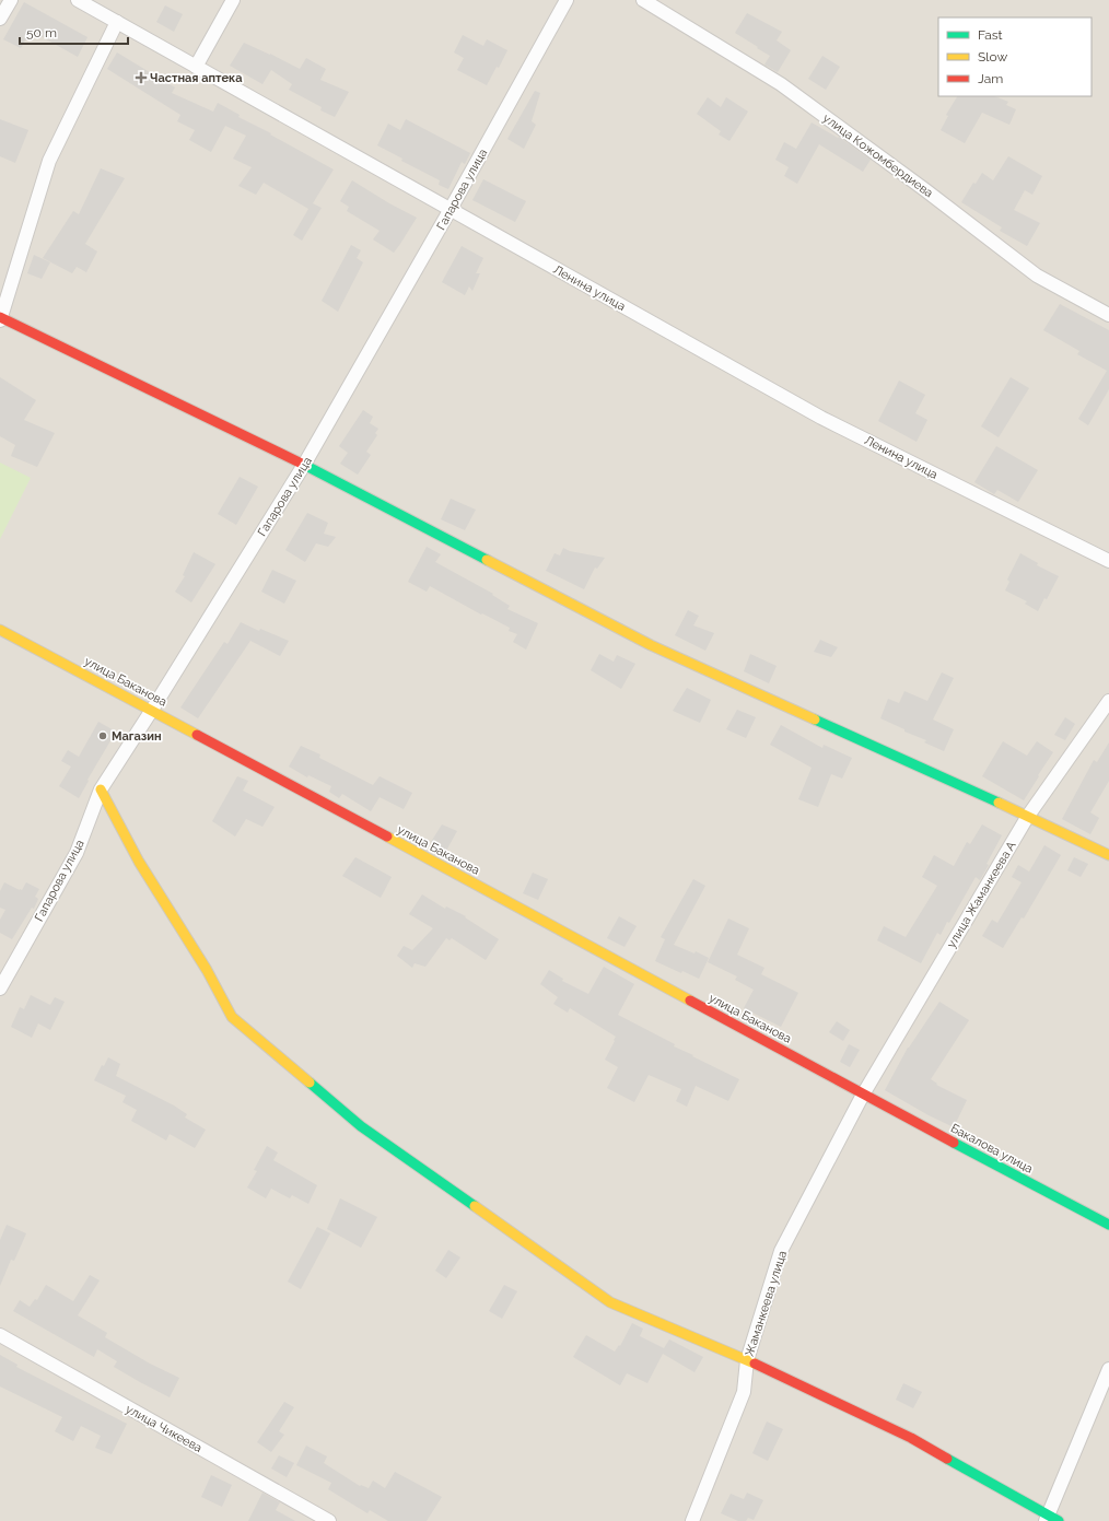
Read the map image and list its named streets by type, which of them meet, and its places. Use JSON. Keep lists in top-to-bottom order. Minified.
{"streets":{"street":["улица Кожомбердиева","Гапарова улица","Ленина улица","улица Баканова","улица Жаманкеева А","Бакалова улица","Жаманкеева улица","улица Чикеева"]},"crossings":[["Гапарова улица","Ленина улица"],["Гапарова улица","улица Баканова"],["улица Баканова","улица Жаманкеева А"],["улица Баканова","Бакалова улица"],["улица Баканова","Жаманкеева улица"],["улица Жаманкеева А","Бакалова улица"],["улица Жаманкеева А","Жаманкеева улица"],["Бакалова улица","Жаманкеева улица"]],"places":{"health":["Частная аптека"],"other":["Магазин"]},"legend":["Fast","Slow","Jam"],"scale_bar":"50 m"}
